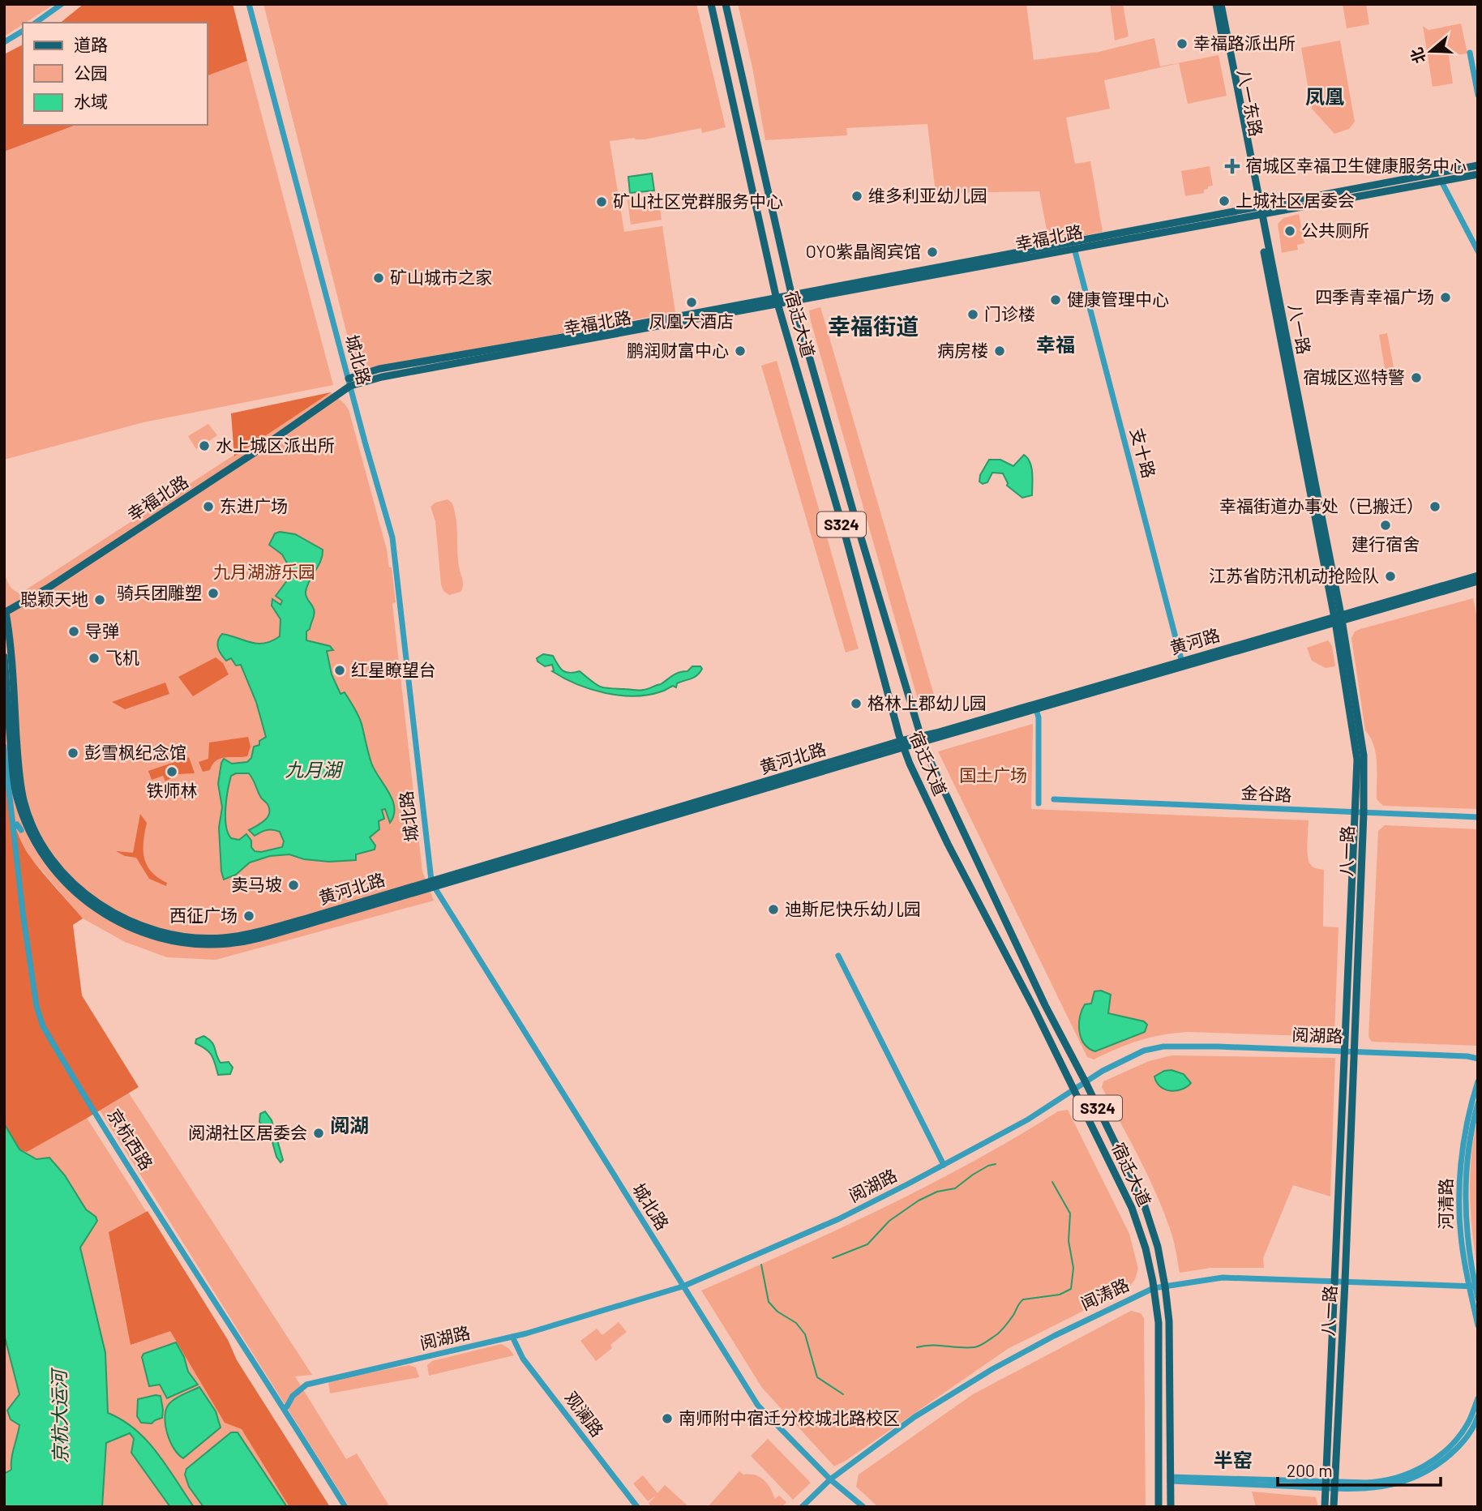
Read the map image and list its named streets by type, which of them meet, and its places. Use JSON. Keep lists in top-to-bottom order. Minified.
{"streets":{"main road":["八一东路","幸福北路","宿迁大道","八一路","S324","黄河路","黄河北路"],"street":["城北路","支十路","金谷路","阅湖路","京杭西路","河清路","闻涛路","观澜路"]},"crossings":[["八一东路","幸福北路"],["八一东路","八一路"],["幸福北路","宿迁大道"],["幸福北路","八一路"],["幸福北路","城北路"],["幸福北路","支十路"],["幸福北路","黄河北路"],["宿迁大道","黄河路"],["宿迁大道","黄河北路"],["宿迁大道","阅湖路"],["宿迁大道","闻涛路"],["八一路","黄河路"],["八一路","金谷路"],["八一路","阅湖路"],["八一路","闻涛路"],["城北路","黄河北路"],["城北路","阅湖路"],["城北路","闻涛路"],["支十路","黄河路"],["黄河路","黄河北路"],["阅湖路","京杭西路"],["阅湖路","观澜路"],["河清路","闻涛路"]],"districts":["凤凰","幸福街道","幸福","阅湖","半窑"],"water":["九月湖","京杭大运河"],"parks":["九月湖游乐园","国土广场"],"places":{"other":["幸福路派出所","维多利亚幼儿园","上城社区居委会","矿山社区党群服务中心","公共厕所","OYO紫晶阁宾馆","矿山城市之家","四季青幸福广场","健康管理中心","凤凰大酒店","门诊楼","鹏润财富中心","病房楼","宿城区巡特警","水上城区派出所","东进广场","幸福街道办事处（已搬迁）","建行宿舍","江苏省防汛机动抢险队","骑兵团雕塑","聪颖天地","导弹","飞机","红星瞭望台","格林上郡幼儿园","彭雪枫纪念馆","铁师林","卖马坡","迪斯尼快乐幼儿园","西征广场","阅湖社区居委会","南师附中宿迁分校城北路校区"],"health":["宿城区幸福卫生健康服务中心"]},"legend":["道路","公园","水域"],"scale_bar":"200 m","north":"left"}
